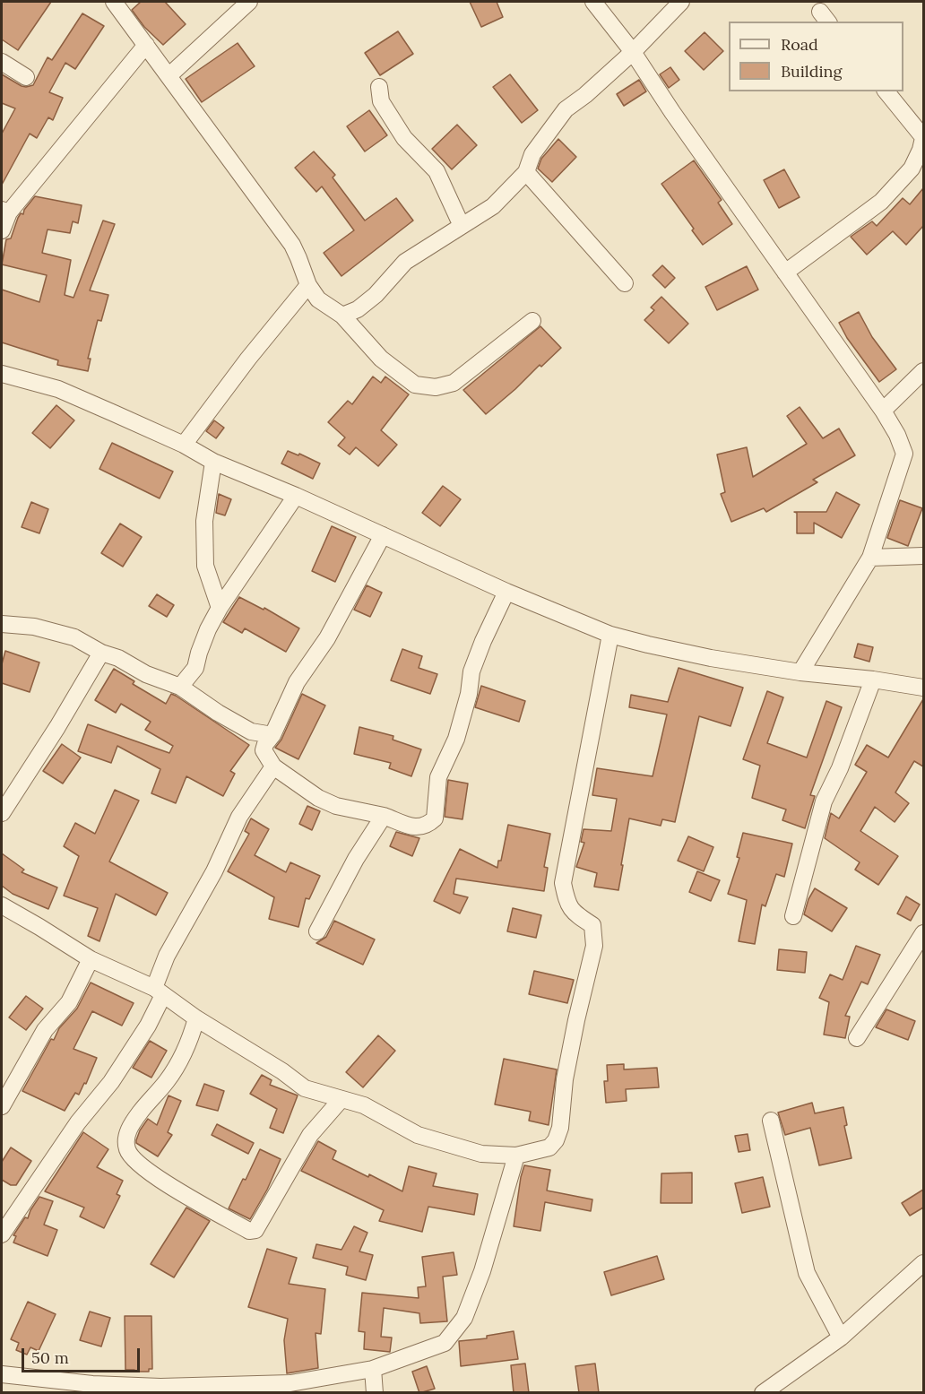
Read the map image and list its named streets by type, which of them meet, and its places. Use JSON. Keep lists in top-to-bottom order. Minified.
{"legend":["Road","Building"],"scale_bar":"50 m"}
